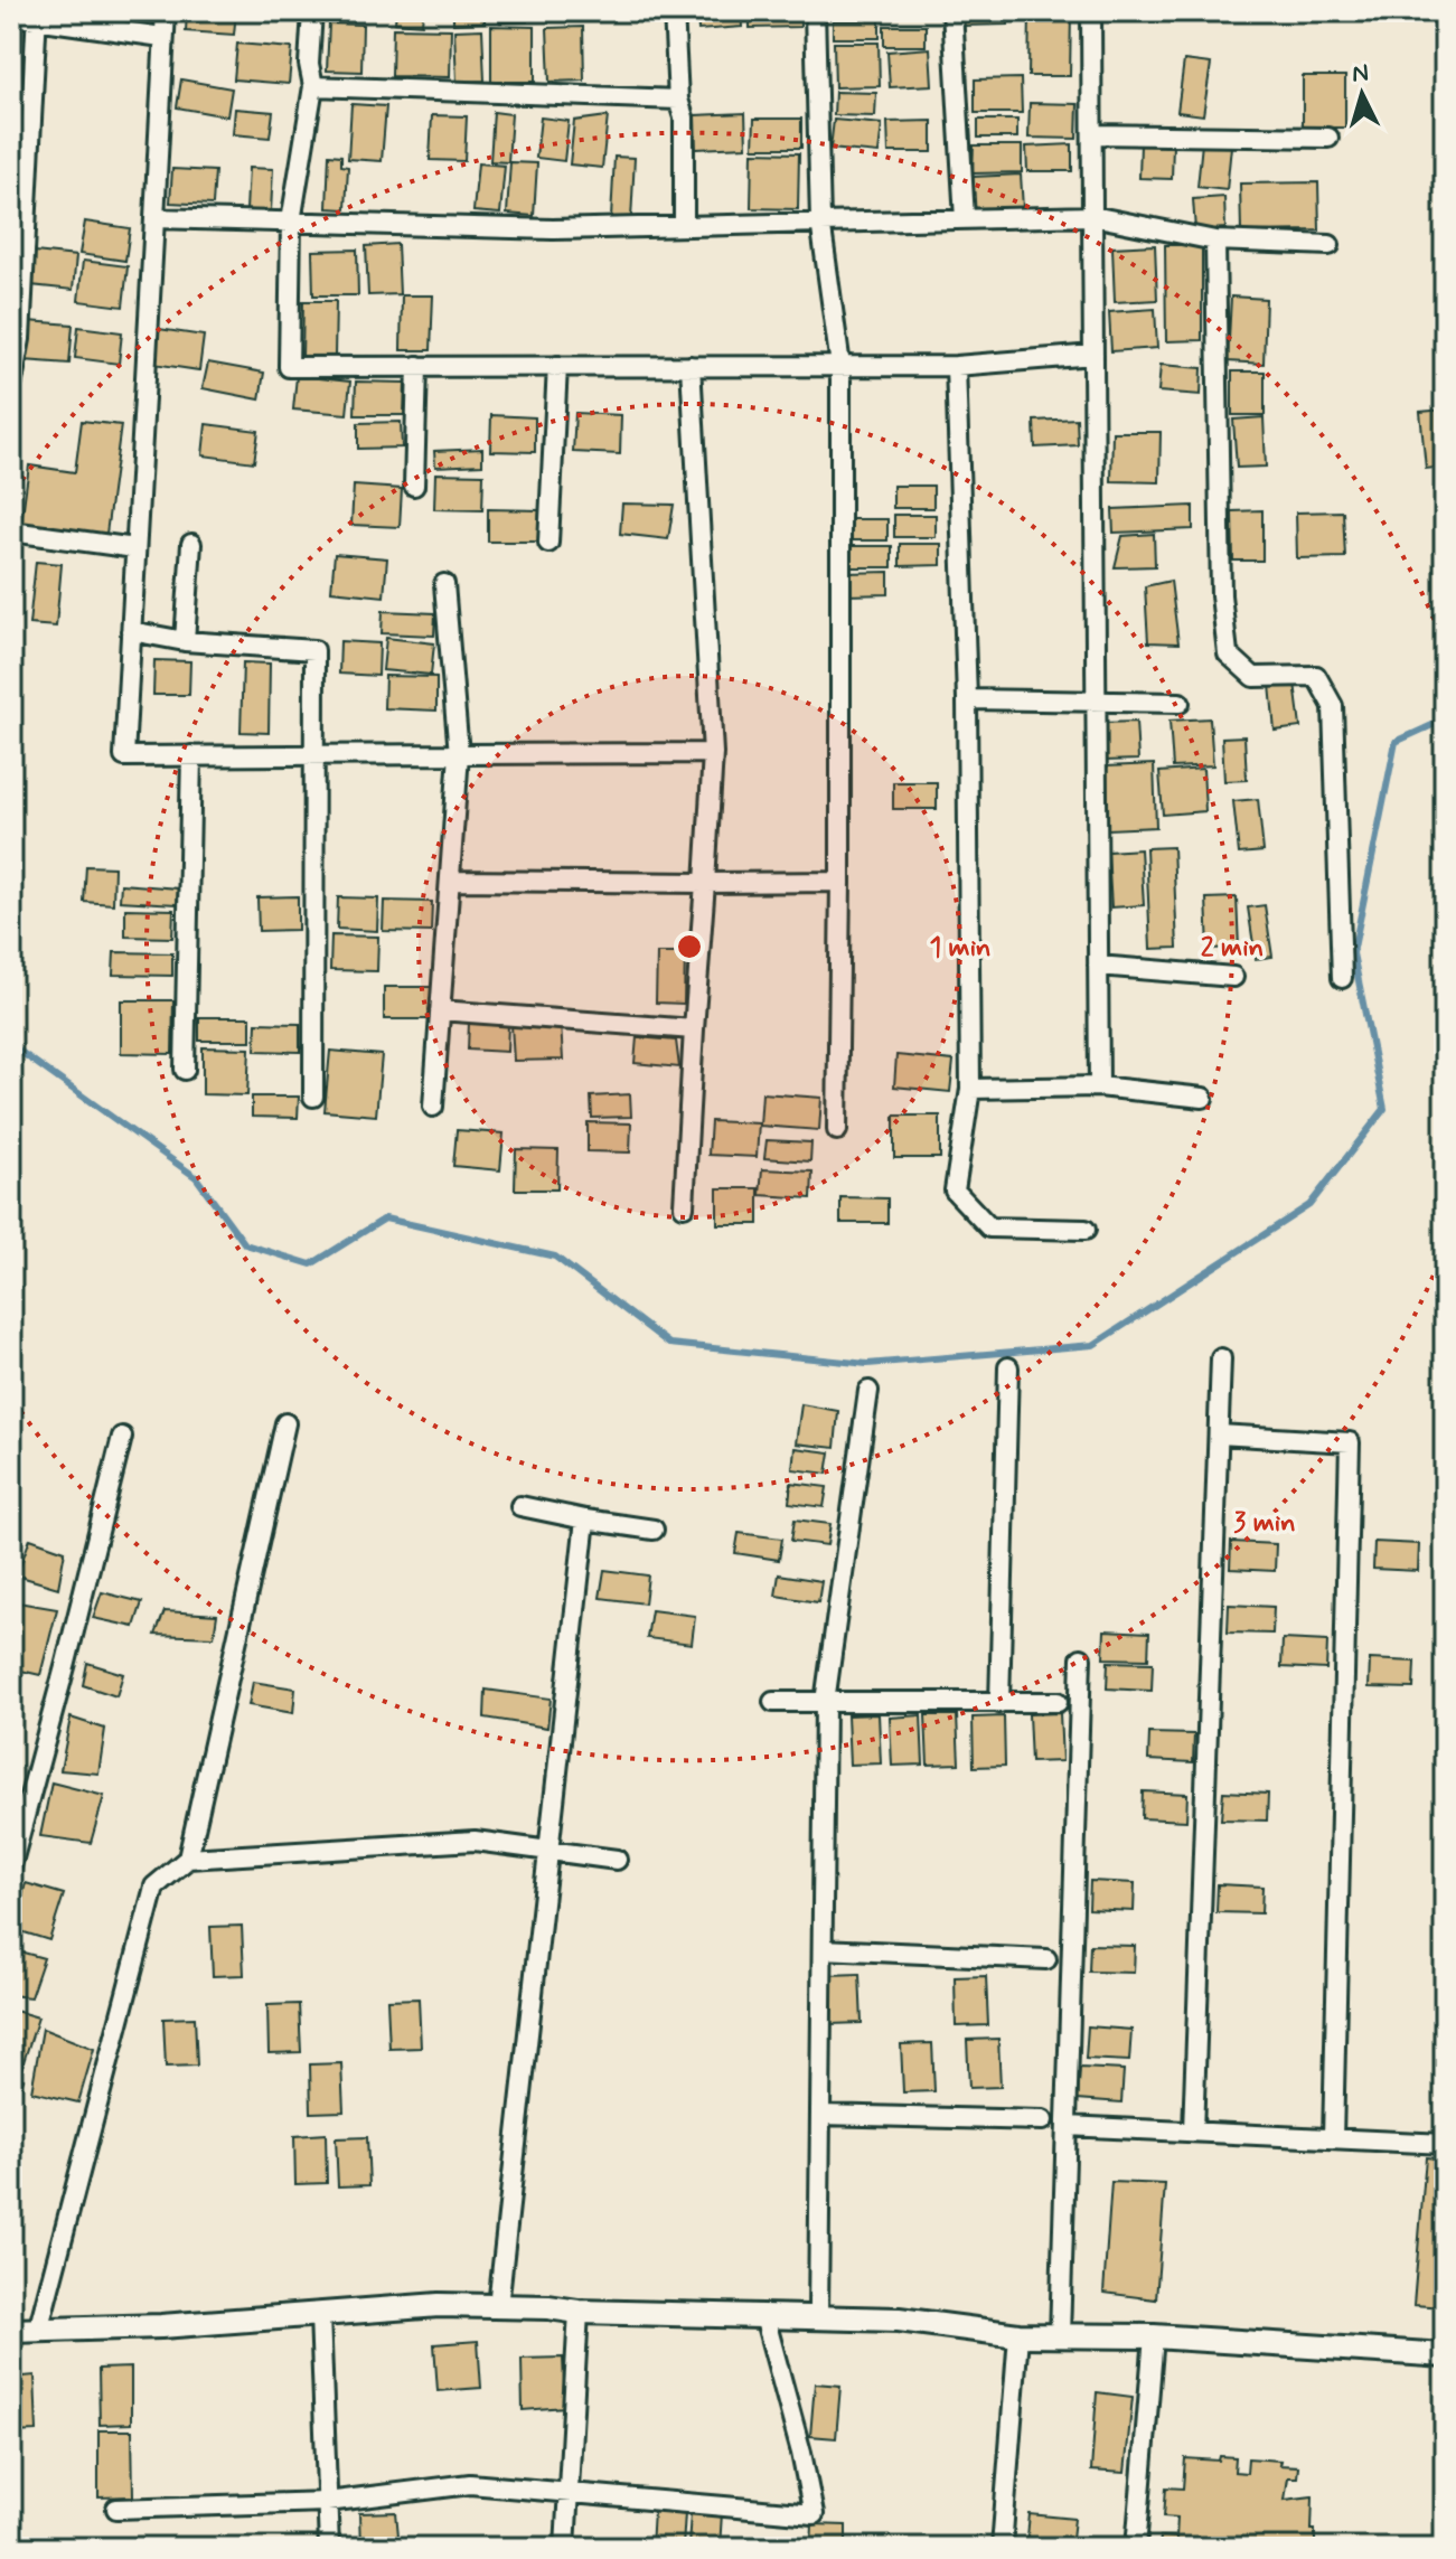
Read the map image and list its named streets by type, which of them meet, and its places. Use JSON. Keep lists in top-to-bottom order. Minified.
{"north":"top","rings":["1 min","2 min","3 min"]}
